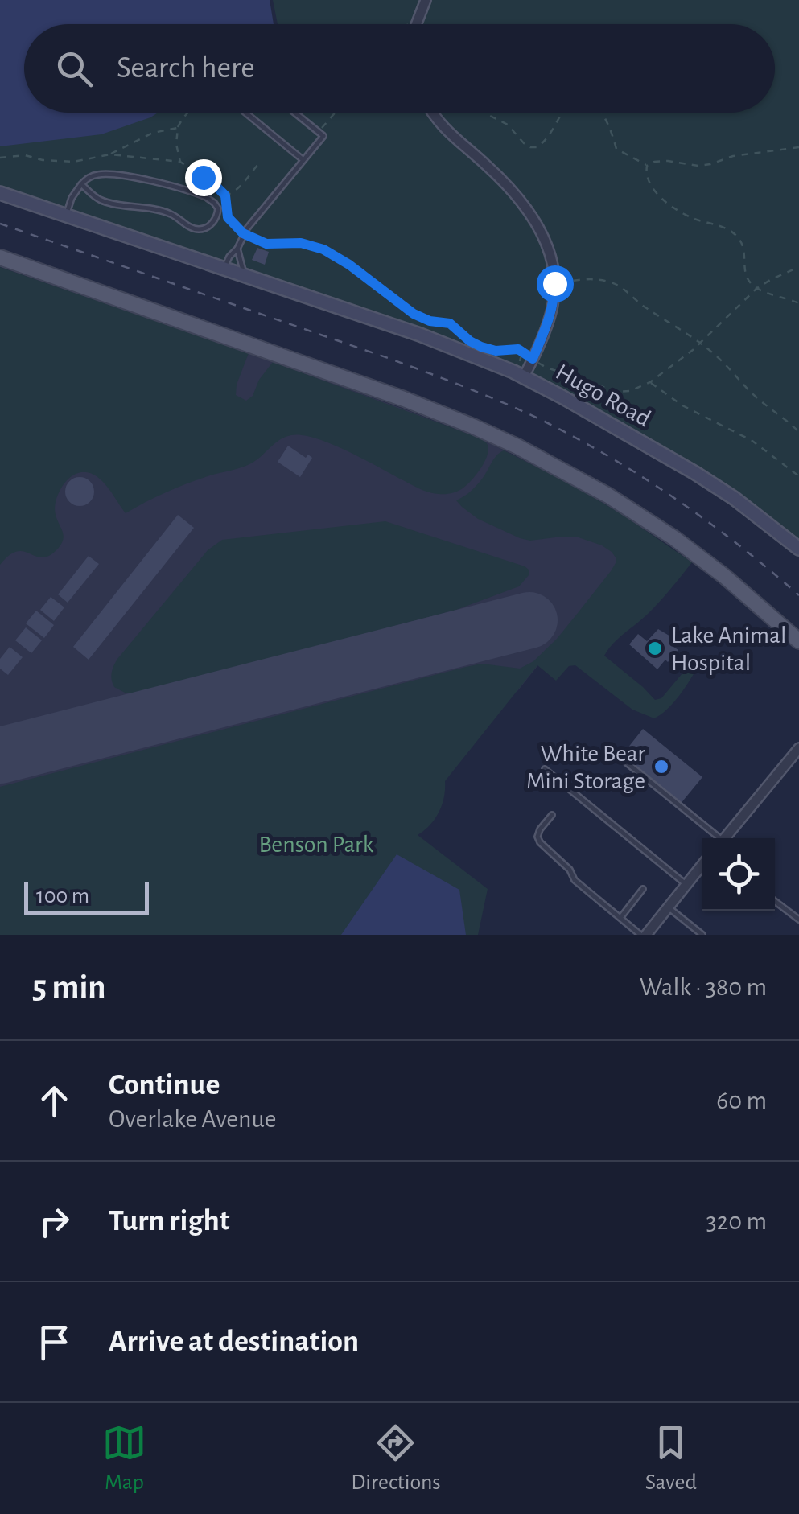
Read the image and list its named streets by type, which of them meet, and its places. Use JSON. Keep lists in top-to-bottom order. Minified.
{"streets":{"street":["Hugo Road"]},"parks":["Benson Park"],"places":["Lake Animal Hospital","White Bear Mini Storage"],"scale_bar":"100 m","page":{"search":"Search here","scale":"100 m","heading":["5 min","Walk · 380 m"],"list":[["Continue","Overlake Avenue","60 m"],["Turn right","320 m"],"Arrive at destination"],"nav":["Map","Directions","Saved"]}}
